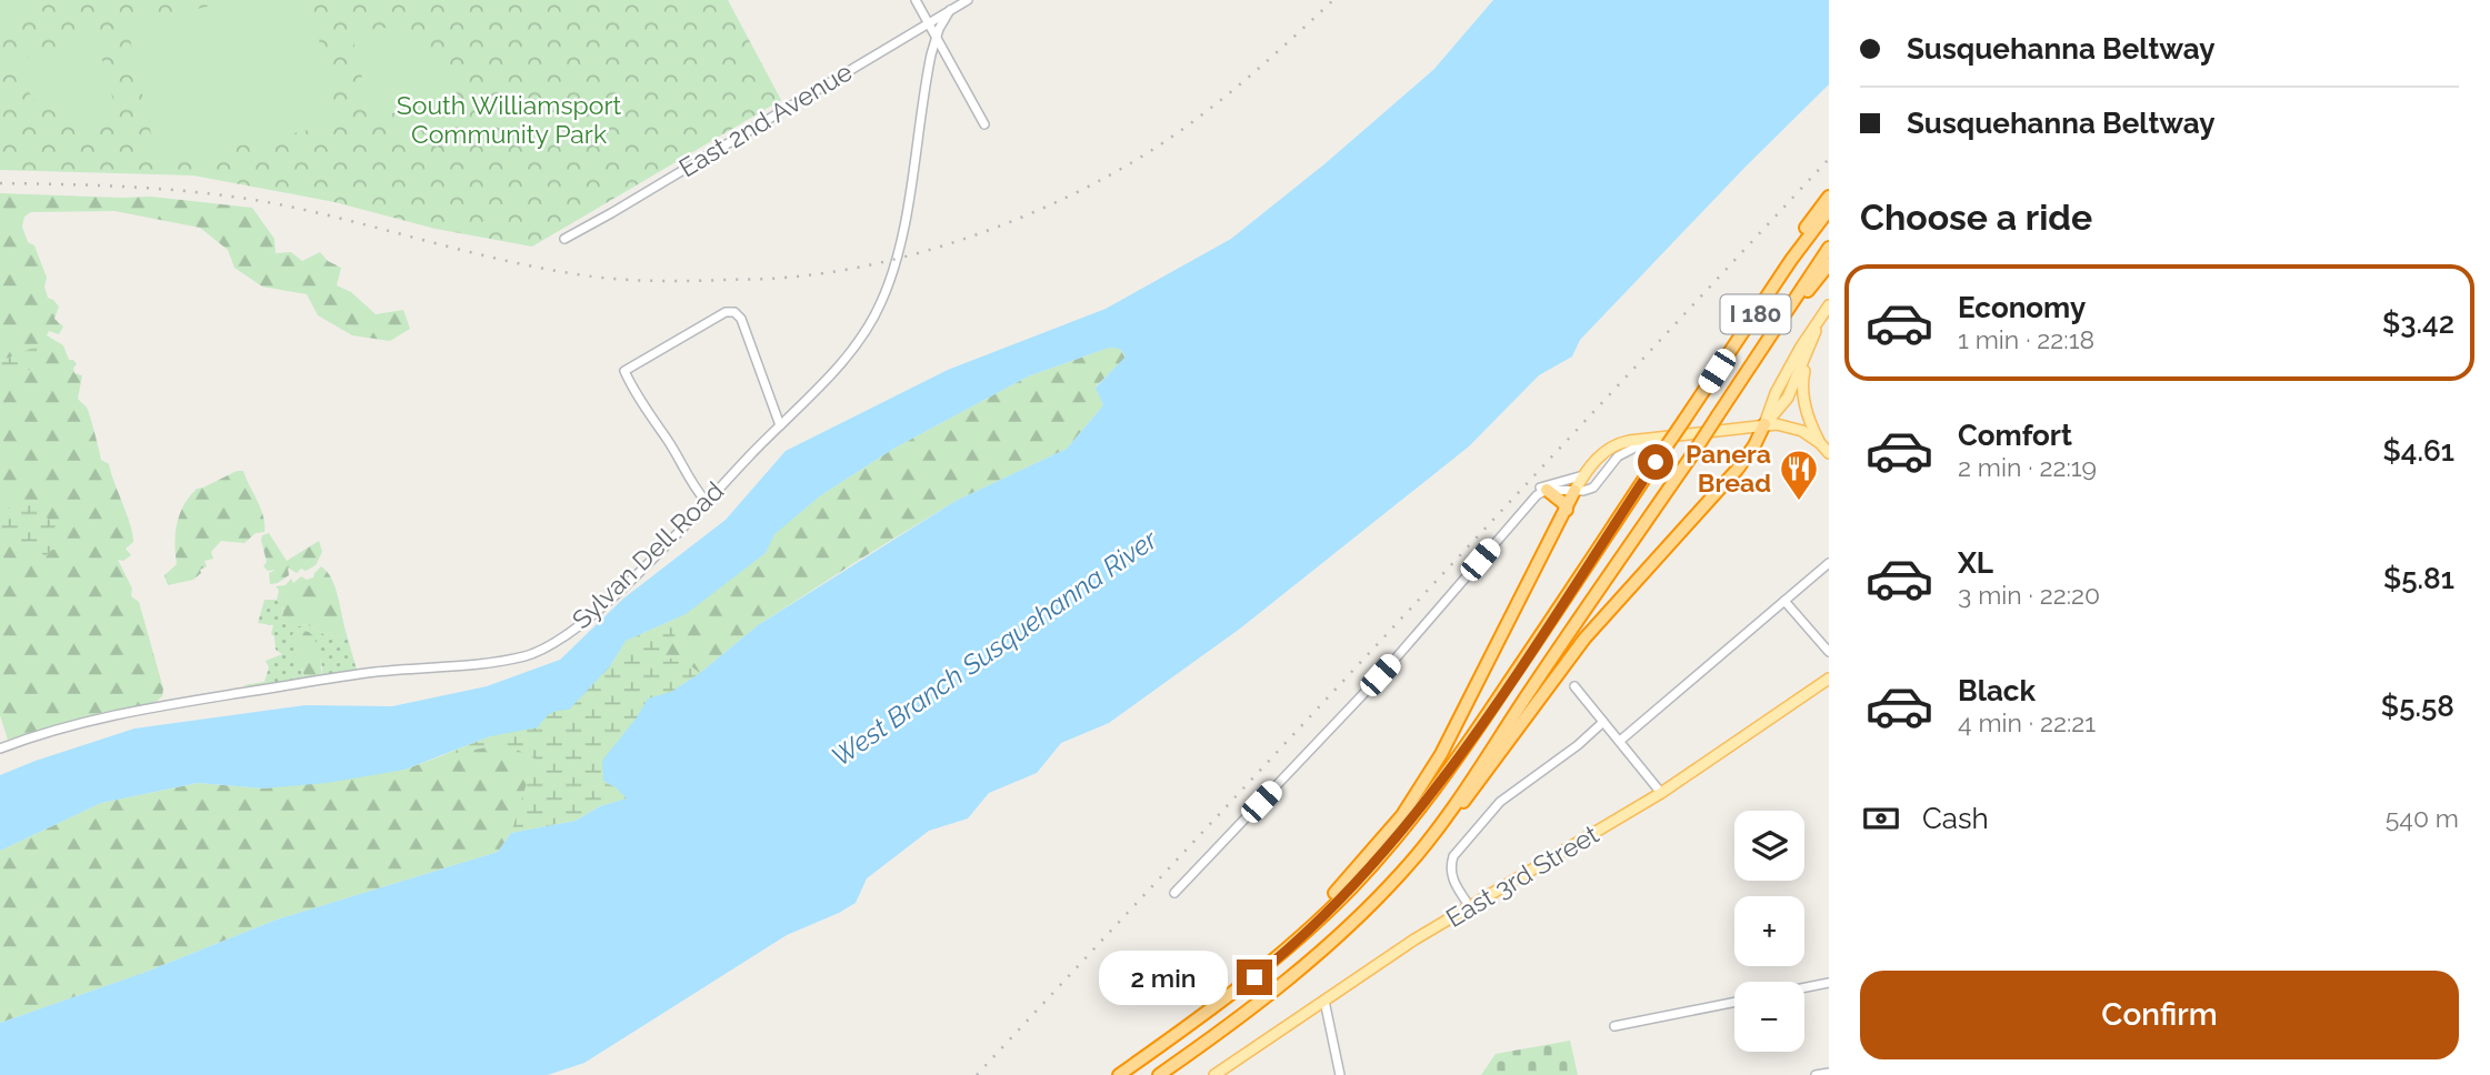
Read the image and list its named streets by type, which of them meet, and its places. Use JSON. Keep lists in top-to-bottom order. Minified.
{"streets":{"highway":["I 180"],"main road":["East 3rd Street"],"street":["East 2nd Avenue","Sylvan Dell Road"]},"crossings":[["East 2nd Avenue","Sylvan Dell Road"]],"water":["West Branch Susquehanna River"],"parks":["South Williamsport Community Park"],"places":{"restaurant":["Panera Bread"]},"page":{"banner":["Susquehanna Beltway","Susquehanna Beltway"],"heading":"Choose a ride","list":[{"name":"Economy","note":"1 min · 22:18","value":"$3.42"},{"name":"Comfort","note":"2 min · 22:19","value":"$4.61"},{"name":"XL","note":"3 min · 22:20","value":"$5.81"},{"name":"Black","note":"4 min · 22:21","value":"$5.58"}],"pay":["Cash","540 m"],"map_buttons":["+","−"],"bubble":"2 min","buttons":"Confirm"}}
